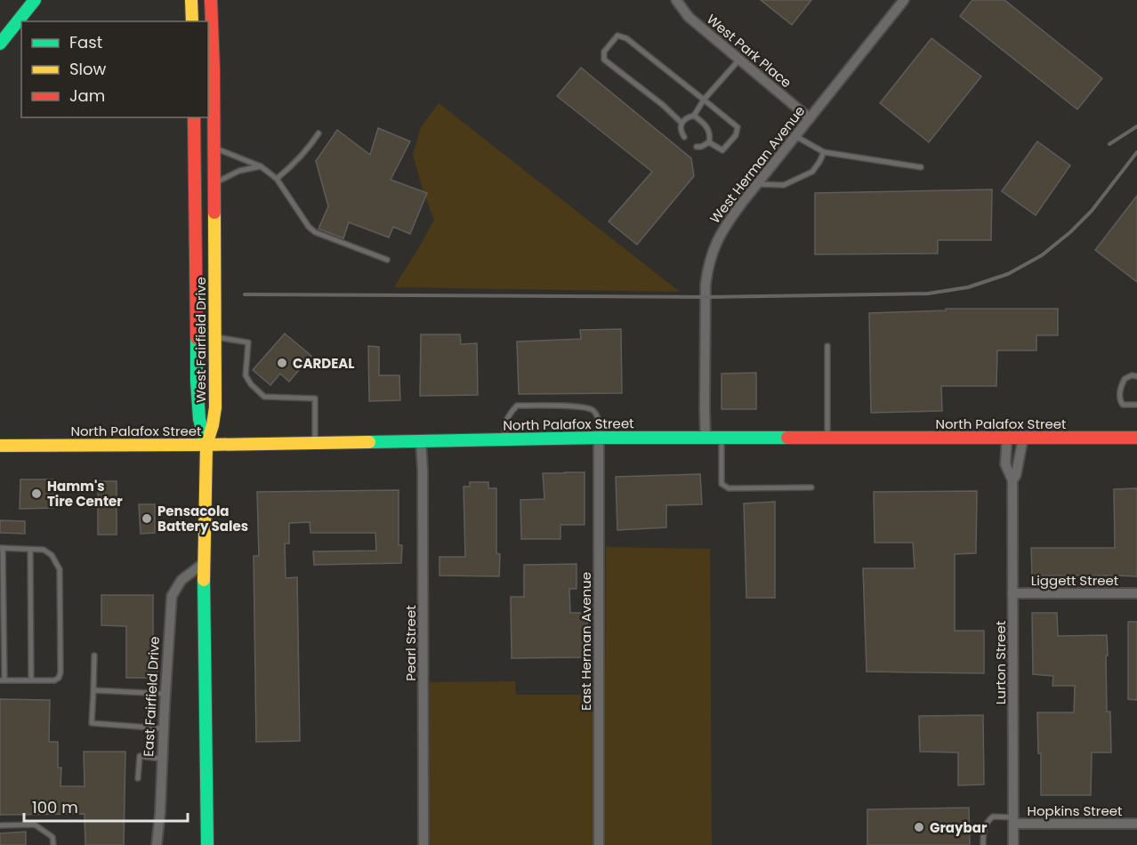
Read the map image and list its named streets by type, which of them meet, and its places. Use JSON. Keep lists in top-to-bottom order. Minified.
{"streets":{"main road":["West Fairfield Drive","North Palafox Street"],"street":["West Park Place","West Herman Avenue","Liggett Street","East Herman Avenue","Pearl Street","Lurton Street","East Fairfield Drive","Hopkins Street"]},"crossings":[["West Park Place","West Herman Avenue"],["West Herman Avenue","North Palafox Street"],["West Fairfield Drive","North Palafox Street"],["North Palafox Street","East Herman Avenue"],["North Palafox Street","Pearl Street"],["North Palafox Street","Lurton Street"],["Liggett Street","Lurton Street"],["Lurton Street","Hopkins Street"]],"places":["CARDEAL","Hamm's Tire Center","Pensacola Battery Sales","Graybar"],"legend":["Fast","Slow","Jam"],"scale_bar":"100 m"}
